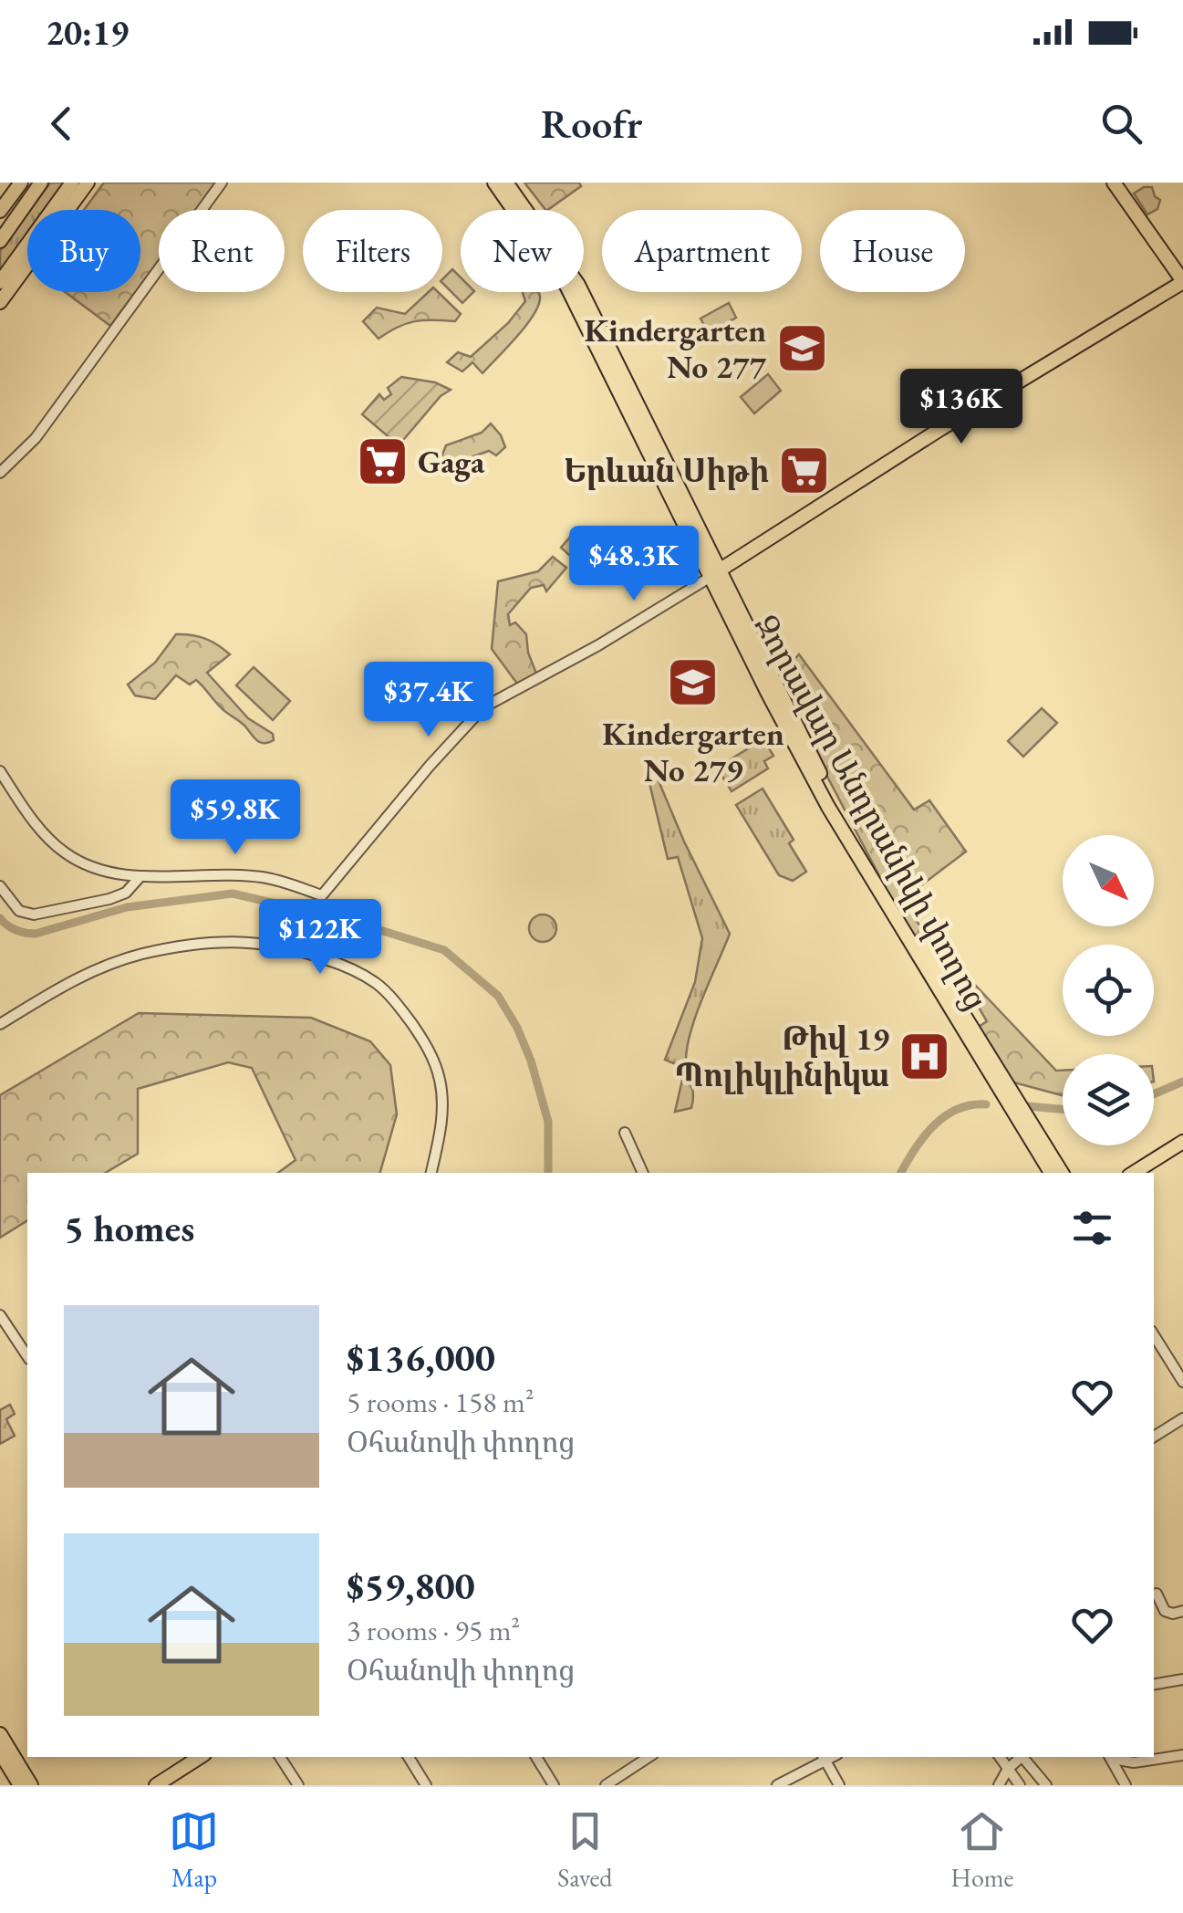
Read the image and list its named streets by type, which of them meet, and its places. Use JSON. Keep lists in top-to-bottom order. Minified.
{"streets":{"main road":["Զորավար Անդրանիկի փողոց"]},"places":{"school or university":["Kindergarten No 277","Kindergarten No 279"],"supermarket":["Gaga","Երևան Սիթի"],"hospital":["Թիվ 19 Պոլիկլինիկա"]},"north":"bottom right","page":{"status":"20:19","header":"Roofr","chip":["Buy","Rent","Filters","New","Apartment","House"],"price":["$136K","$48.3K","$37.4K","$59.8K","$122K"],"heading":"5 homes","list":[{"name":"$136,000","note":"5 rooms · 158 m² · Օհանովի փողոց"},{"name":"$59,800","note":"3 rooms · 95 m² · Օհանովի փողոց"}],"tabs":["Map","Saved","Home"]}}
